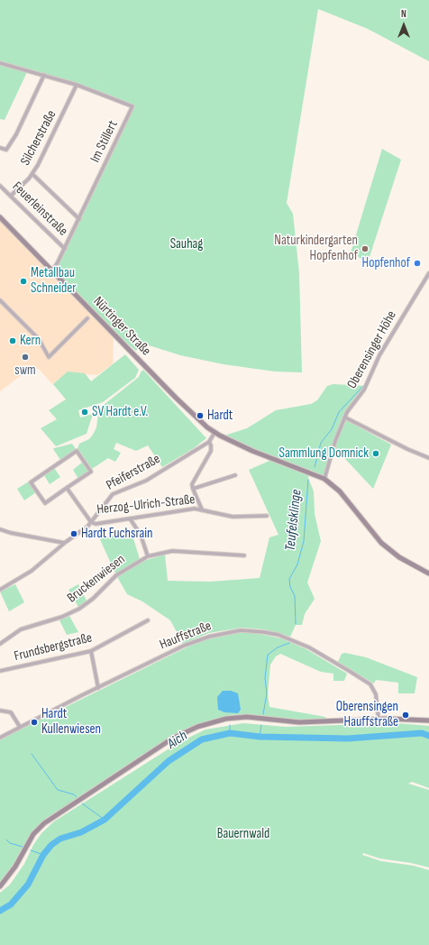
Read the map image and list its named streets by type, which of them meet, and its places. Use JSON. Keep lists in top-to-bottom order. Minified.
{"streets":{"main road":["Nürtinger Straße"],"street":["Silcherstraße","Im Stillert","Feuerleinstraße","Oberensinger Höhe","Pfeiferstraße","Herzog-Ulrich-Straße","Bruckenwiesen","Hauffstraße","Frundsbergstraße"]},"crossings":[["Silcherstraße","Im Stillert"],["Silcherstraße","Feuerleinstraße"],["Im Stillert","Feuerleinstraße"],["Im Stillert","Nürtinger Straße"],["Nürtinger Straße","Oberensinger Höhe"],["Nürtinger Straße","Pfeiferstraße"],["Pfeiferstraße","Herzog-Ulrich-Straße"]],"water":["Teufelsklinge","Aich"],"parks":["Sauhag","Bauernwald"],"places":["Naturkindergarten Hopfenhof","Hopfenhof","Metallbau Schneider","Kern","swm","SV Hardt e.V.","Hardt","Sammlung Domnick","Hardt Fuchsrain","Oberensingen Hauffstraße","Hardt Kullenwiesen"],"north":"top"}
